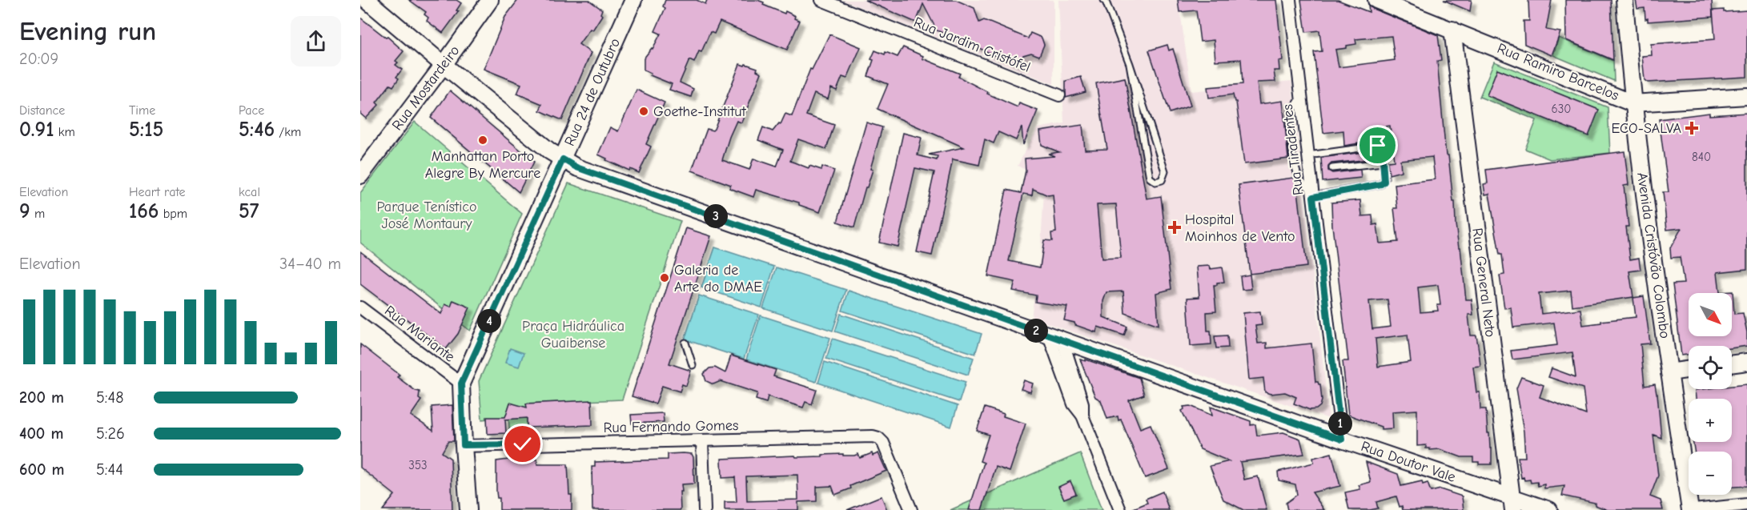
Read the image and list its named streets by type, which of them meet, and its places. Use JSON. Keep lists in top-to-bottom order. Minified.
{"streets":{"street":["Rua Jardim Cristófel","Rua Ramiro Barcelos","Rua Mostardeiro","Rua 24 de Outubro","Rua Tiradentes","Avenida Cristóvão Colombo","Rua General Neto","Rua Mariante","Rua Fernando Gomes","Rua Doutor Vale"]},"crossings":[["Rua Ramiro Barcelos","Avenida Cristóvão Colombo"],["Rua Ramiro Barcelos","Rua General Neto"],["Rua Mostardeiro","Rua Doutor Vale"],["Rua 24 de Outubro","Rua Mariante"],["Rua 24 de Outubro","Rua Fernando Gomes"],["Rua 24 de Outubro","Rua Doutor Vale"],["Rua Tiradentes","Rua Doutor Vale"],["Rua General Neto","Rua Doutor Vale"]],"parks":["Parque Tenístico José Montaury","Praça Hidráulica Guaibense"],"places":{"other":["Goethe-Institut","Manhattan Porto Alegre By Mercure","Galeria de Arte do DMAE"],"health":["ECO-SALVA","Hospital Moinhos de Vento"]},"house_numbers":["630","840","353"],"north":"bottom right","page":{"heading":["Evening run","20:09"],"stats":[["Distance","0.91 km"],["Time","5:15"],["Pace","5:46 /km"],["Elevation","9 m"],["Heart rate","166 bpm"],["kcal","57"]],"pins":["3","4","2","1"],"chart":["Elevation","34–40 m"],"map_buttons":["+","−"],"list":[{"name":"200 m","note":"5:48"},{"name":"400 m","note":"5:26"},{"name":"600 m","note":"5:44"}]}}
